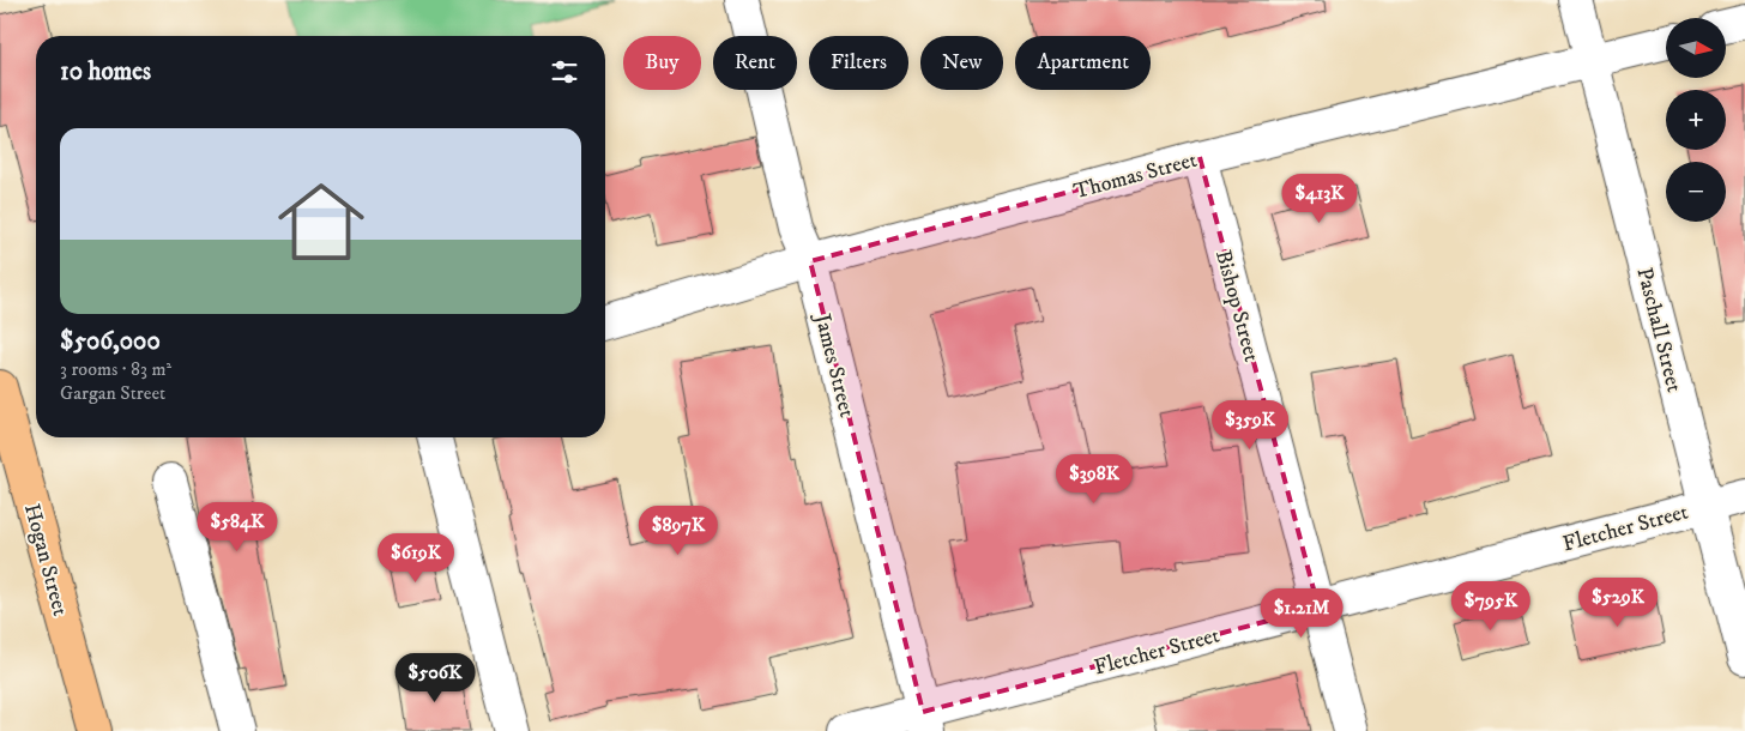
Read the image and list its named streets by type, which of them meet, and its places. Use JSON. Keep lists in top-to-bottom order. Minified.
{"streets":{"main road":["Hogan Street"],"street":["Thomas Street","Bishop Street","Paschall Street","James Street","Fletcher Street"]},"crossings":[["Thomas Street","Bishop Street"],["Thomas Street","Paschall Street"],["Thomas Street","James Street"],["Bishop Street","Fletcher Street"],["Paschall Street","Fletcher Street"],["James Street","Fletcher Street"]],"north":"right","page":{"map_buttons":["+","−"],"chip":["Buy","Rent","Filters","New","Apartment"],"heading":"10 homes","list":[{"name":"$506,000","note":"3 rooms · 83 m² · Gargan Street"}],"price":["$413K","$359K","$398K","$584K","$897K","$619K","$529K","$795K","$1.21M","$506K"]}}
